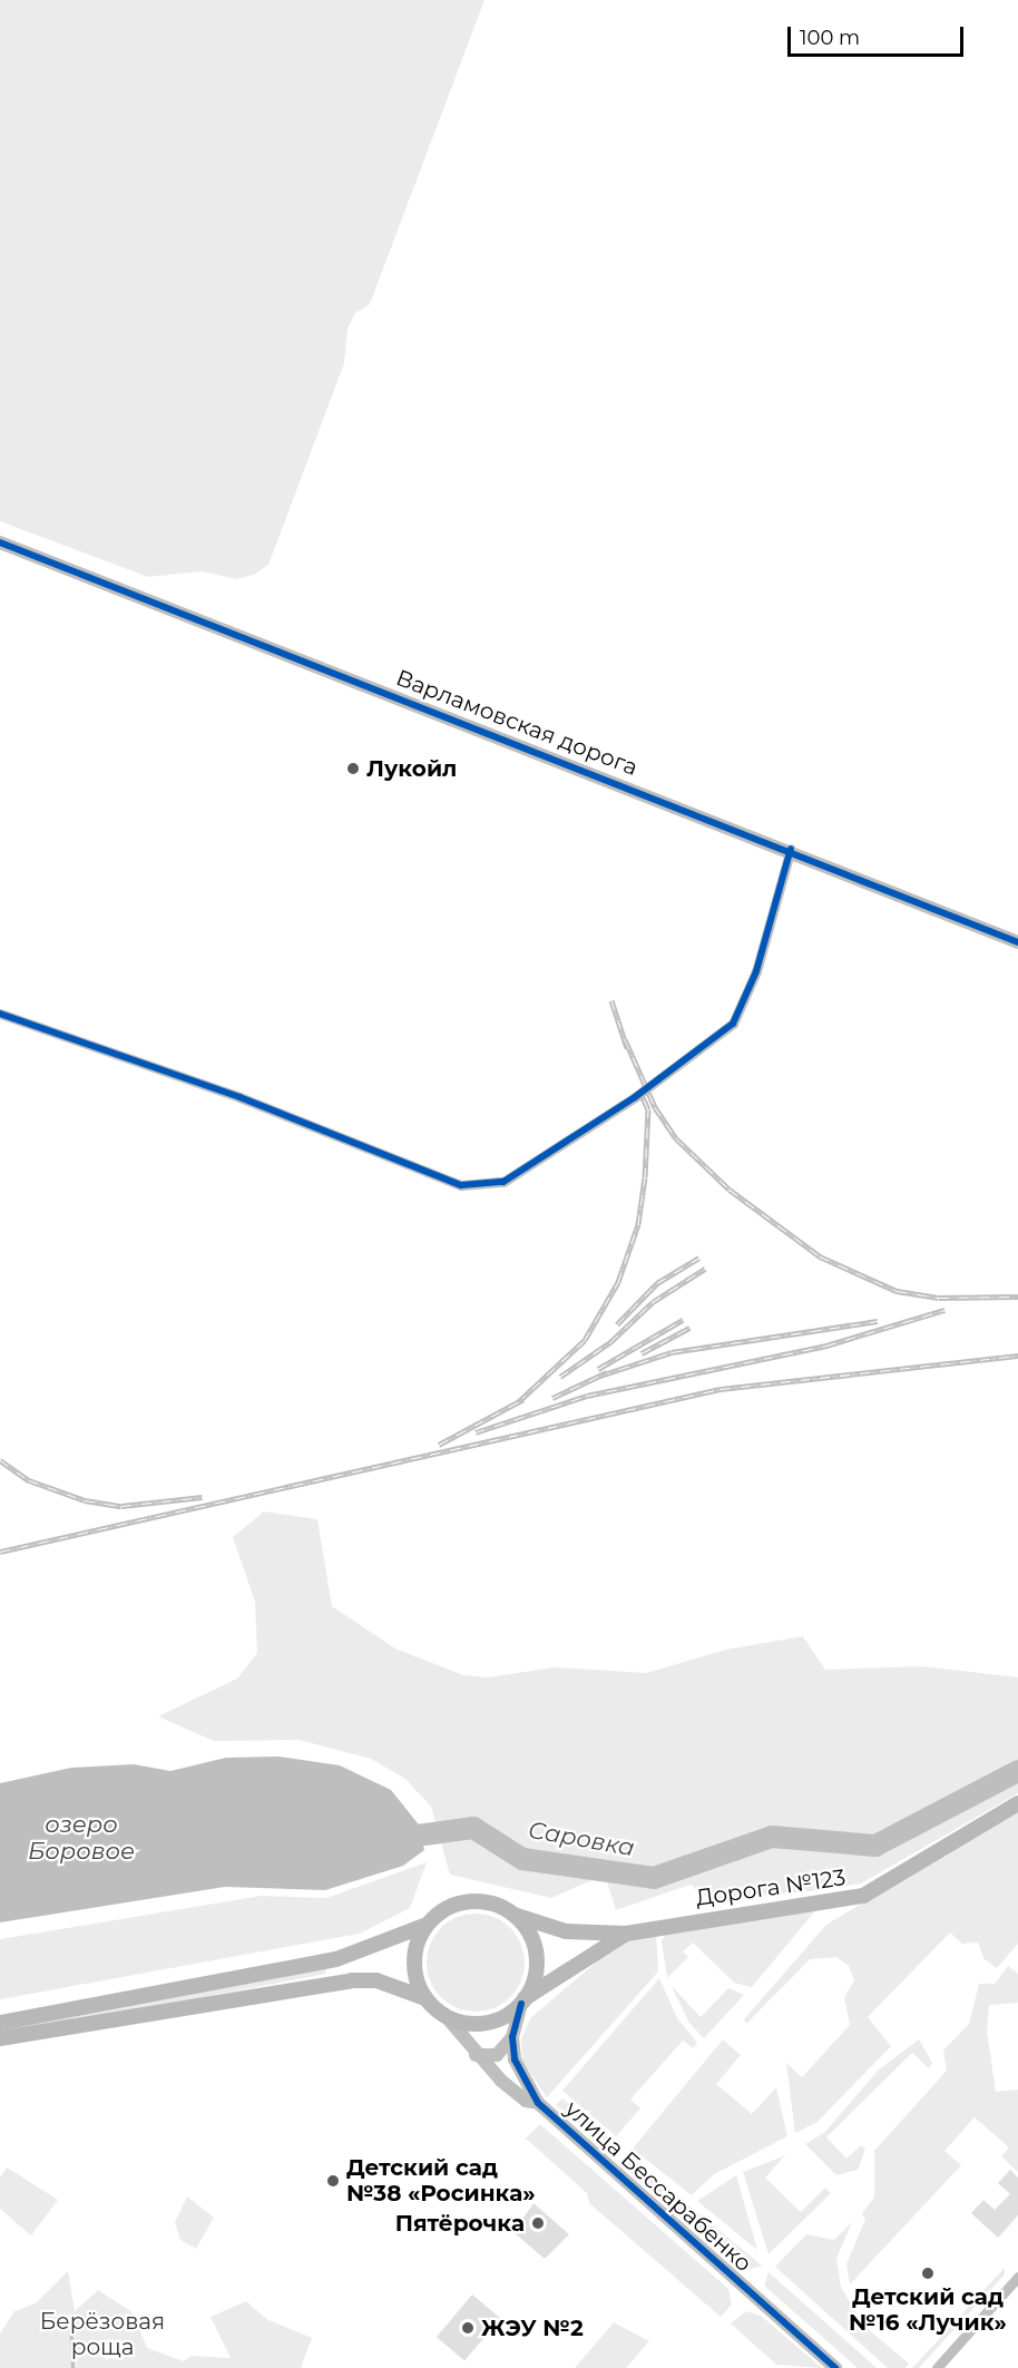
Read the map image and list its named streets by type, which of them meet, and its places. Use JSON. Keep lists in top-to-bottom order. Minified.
{"streets":{"main road":["Дорога №123"],"street":["Варламовская дорога","улица Бессарабенко"]},"crossings":[["Дорога №123","улица Бессарабенко"]],"water":["озеро Боровое","Саровка"],"parks":["Берёзовая роща"],"places":["Лукойл","Детский сад №38 «Росинка»","Пятёрочка","Детский сад №16 «Лучик»","ЖЭУ №2"],"scale_bar":"100 m"}
